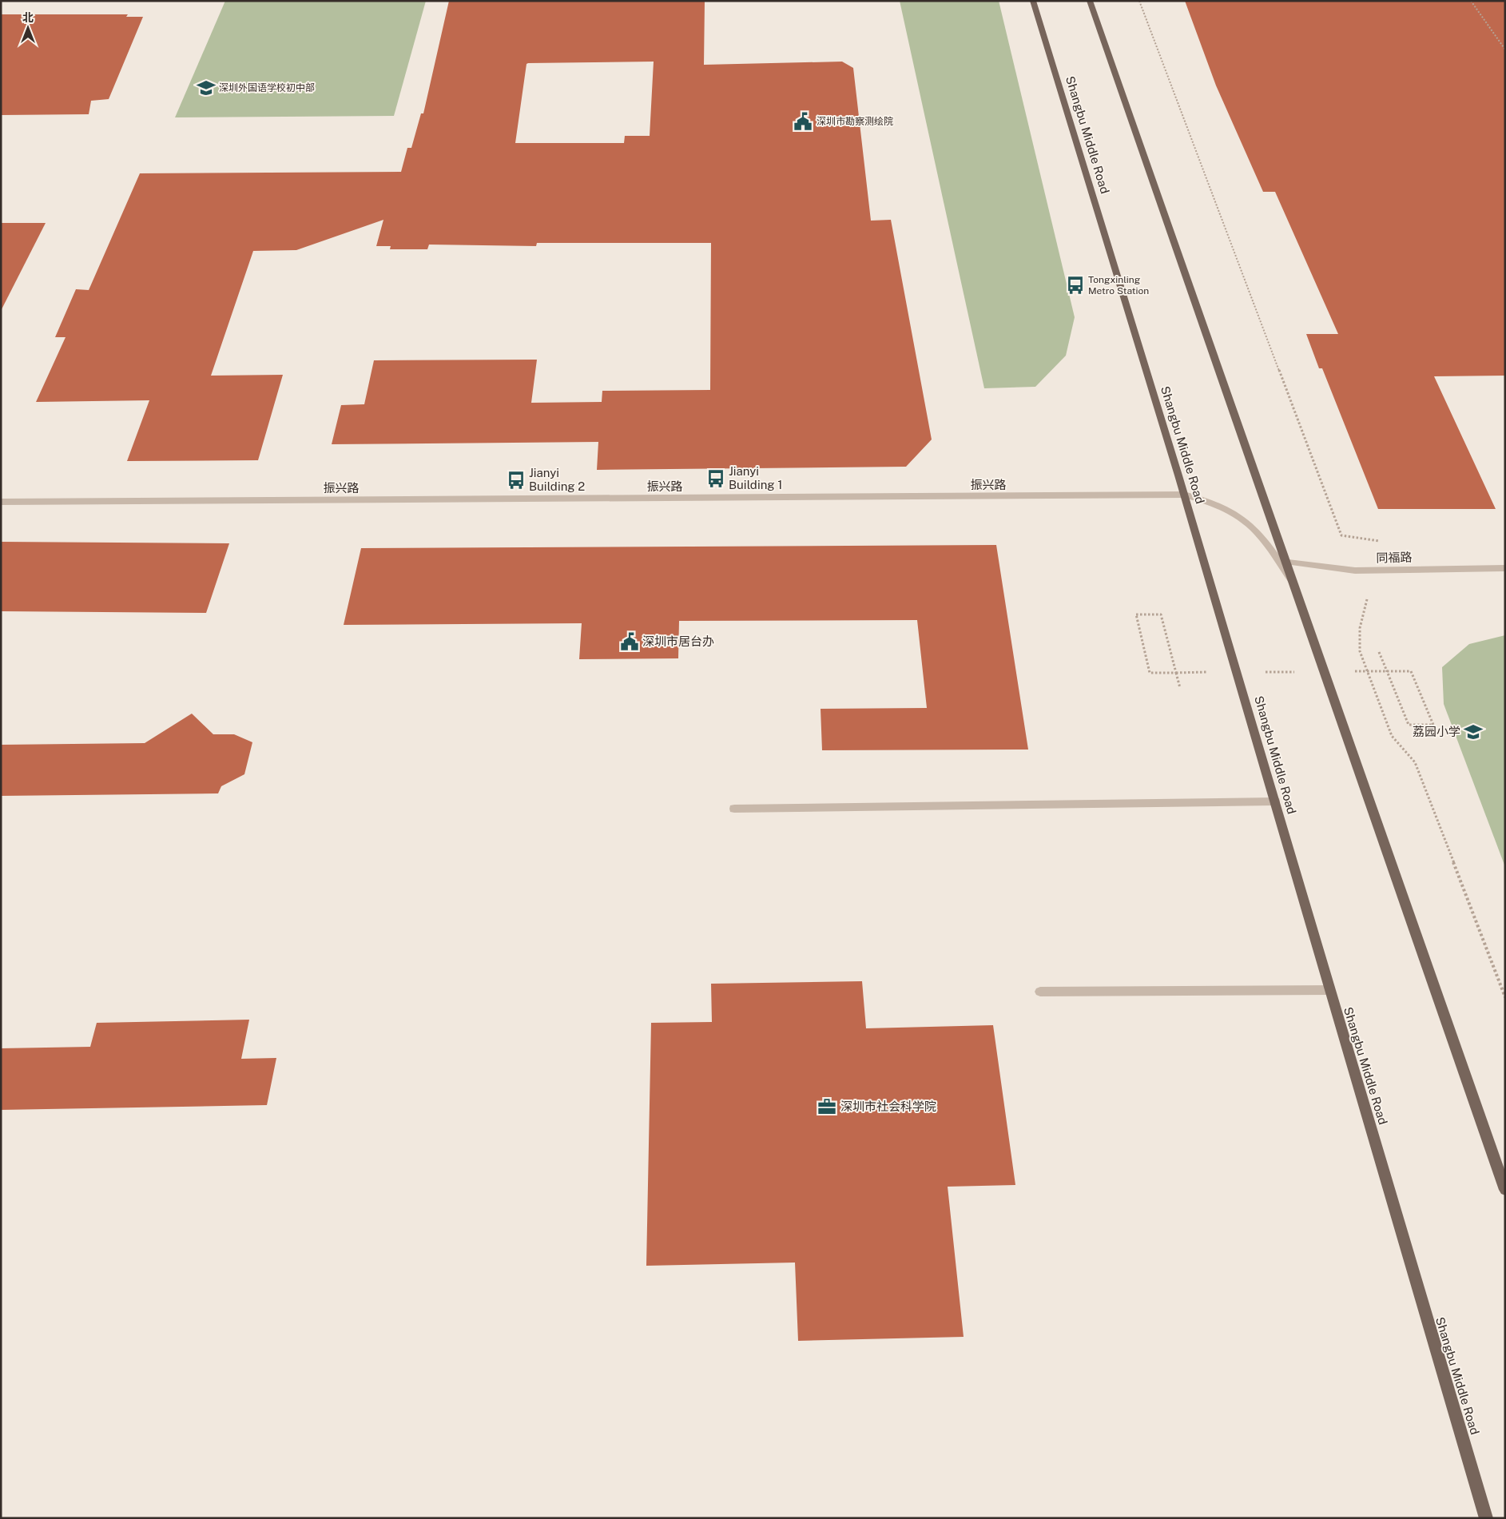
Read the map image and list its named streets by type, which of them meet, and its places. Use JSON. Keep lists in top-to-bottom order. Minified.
{"streets":{"main road":["Shangbu Middle Road"],"street":["振兴路","同福路"]},"crossings":[["Shangbu Middle Road","振兴路"]],"places":{"school or university":["深圳外国语学校初中部","荔园小学"],"public building":["深圳市勘察测绘院","深圳市居台办"],"bus stop":["Tongxinling Metro Station","Jianyi Building 1","Jianyi Building 2"],"office":["深圳市社会科学院"]},"north":"top"}
